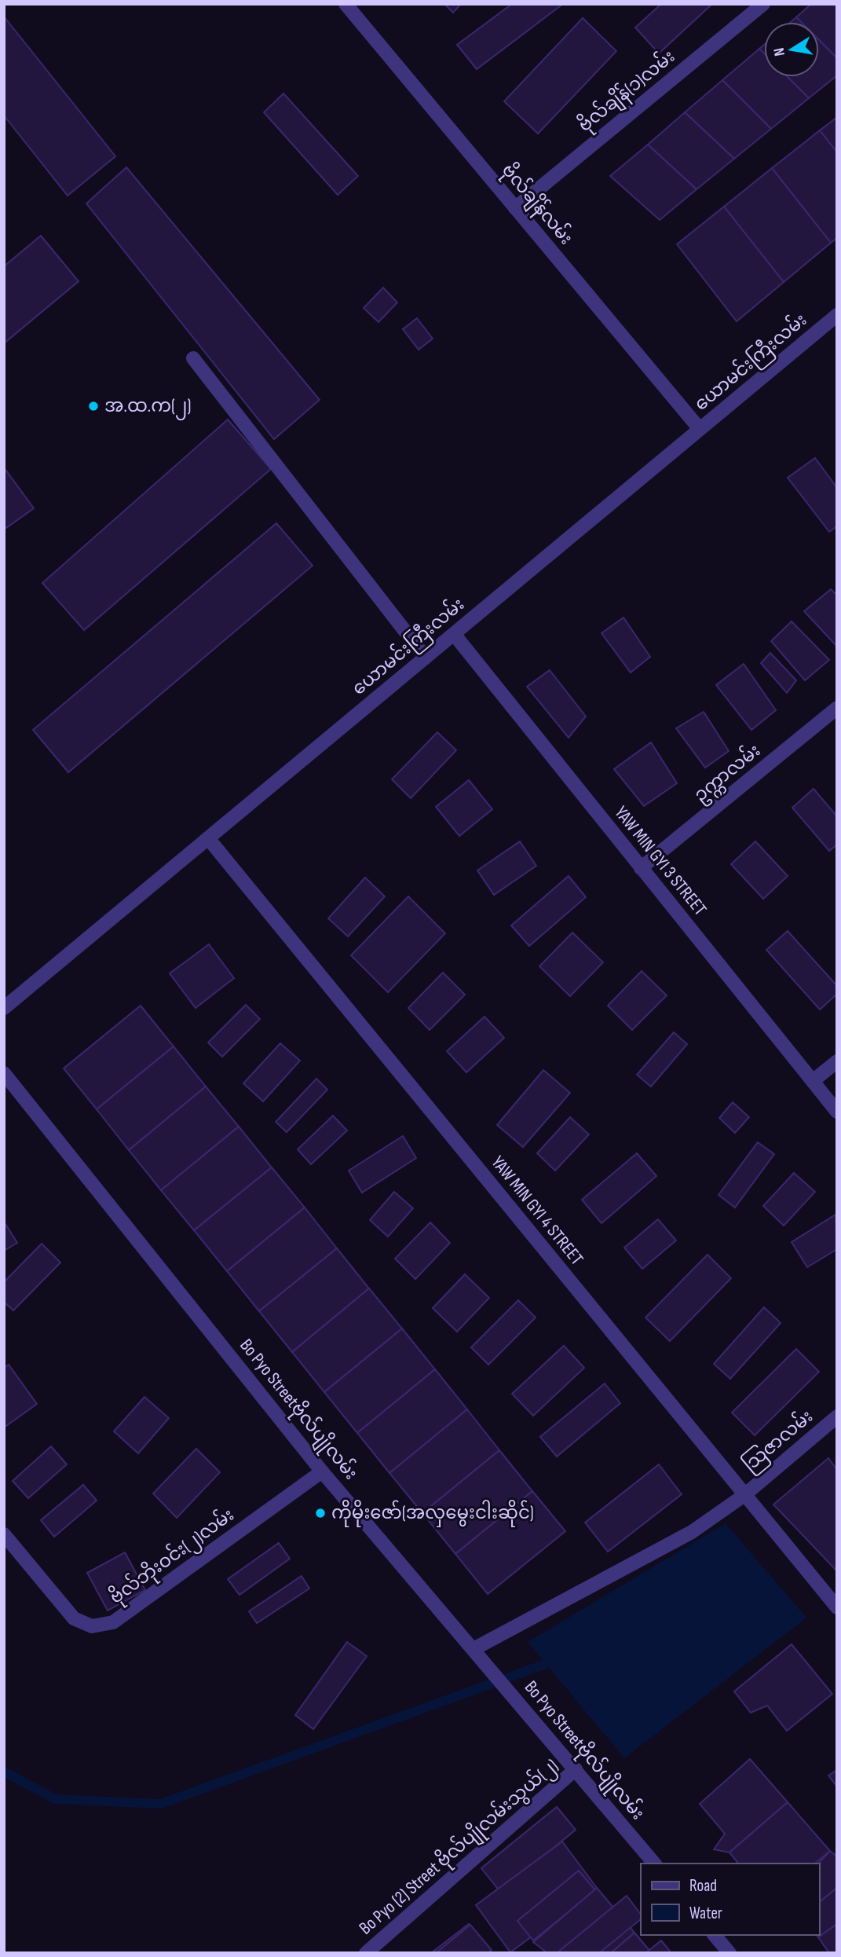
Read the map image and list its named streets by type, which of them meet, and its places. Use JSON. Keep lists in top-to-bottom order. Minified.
{"streets":{"street":["ဗိုလ်ချိန်(၁)လမ်း","ဗိုလ်ချိန်လမ်း","ယောမင်းကြီးလမ်း","ဥက္ကာလမ်း","YAW MIN GYI 3 STREET","YAW MIN GYI 4 STREET","Bo Pyo Streetဗိုလ်ပျိုလမ်း","သြဇာလမ်း","ဗိုလ်ဘိုးဝင်း(၂)လမ်း","Bo Pyo (2) Street ဗိုလ်ပျိုလမ်းသွယ်(၂)"]},"crossings":[["ဗိုလ်ချိန်(၁)လမ်း","ဗိုလ်ချိန်လမ်း"],["ဗိုလ်ချိန်လမ်း","ယောမင်းကြီးလမ်း"],["ယောမင်းကြီးလမ်း","YAW MIN GYI 3 STREET"],["ယောမင်းကြီးလမ်း","YAW MIN GYI 4 STREET"],["ဥက္ကာလမ်း","YAW MIN GYI 3 STREET"],["YAW MIN GYI 4 STREET","သြဇာလမ်း"],["Bo Pyo Streetဗိုလ်ပျိုလမ်း","သြဇာလမ်း"],["Bo Pyo Streetဗိုလ်ပျိုလမ်း","ဗိုလ်ဘိုးဝင်း(၂)လမ်း"],["Bo Pyo Streetဗိုလ်ပျိုလမ်း","Bo Pyo (2) Street ဗိုလ်ပျိုလမ်းသွယ်(၂)"]],"places":["အ.ထ.က(၂)","ကိုမိုးဇော်(အလှမွေးငါးဆိုင်)"],"legend":["Road","Water"],"north":"left"}
